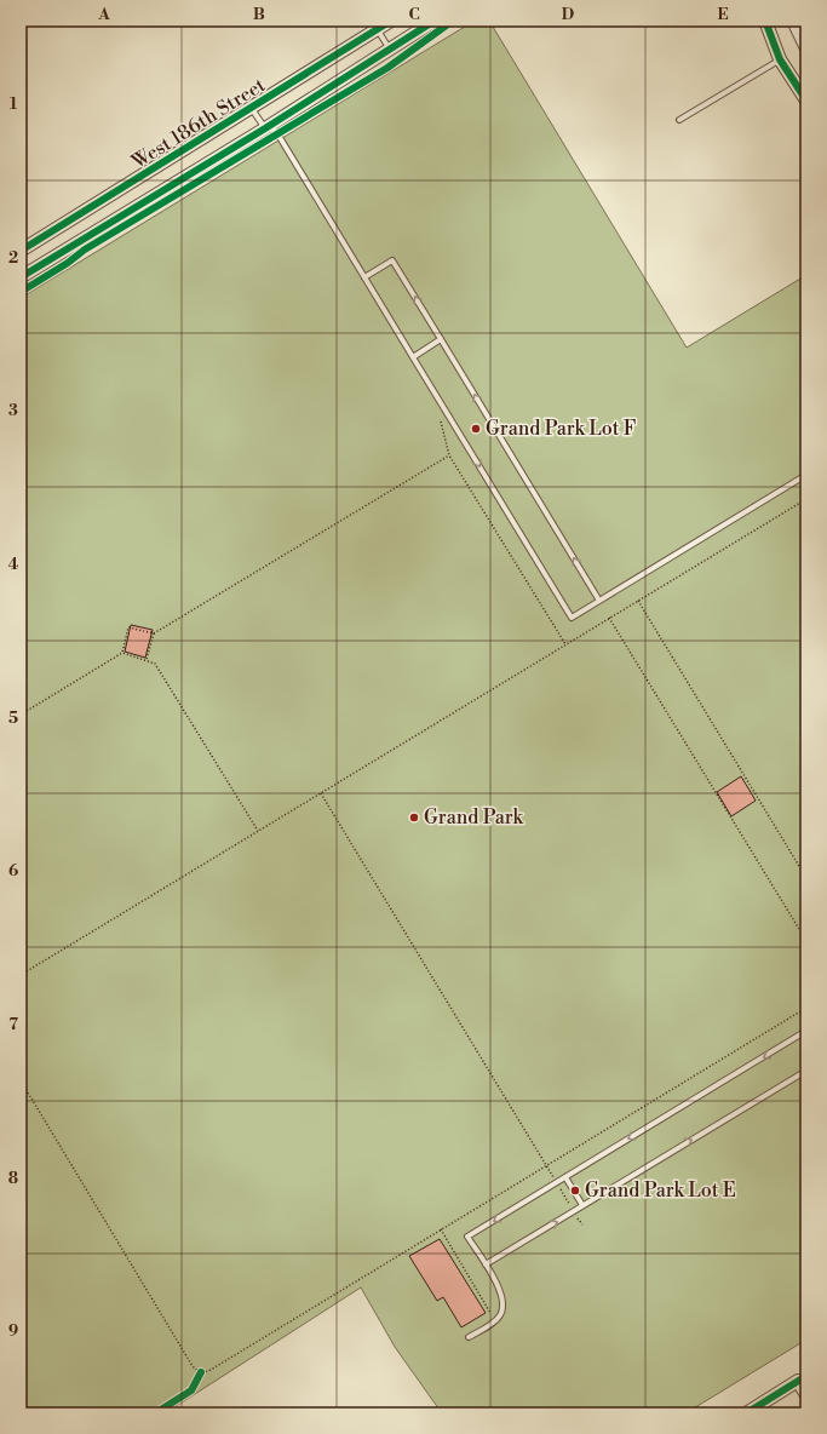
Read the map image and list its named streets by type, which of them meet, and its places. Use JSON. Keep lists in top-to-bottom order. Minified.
{"streets":{"street":["West 186th Street"]},"places":["Grand Park Lot F","Grand Park","Grand Park Lot E"],"grid":{"columns":["A","B","C","D","E"],"rows":["1","2","3","4","5","6","7","8","9"]}}
